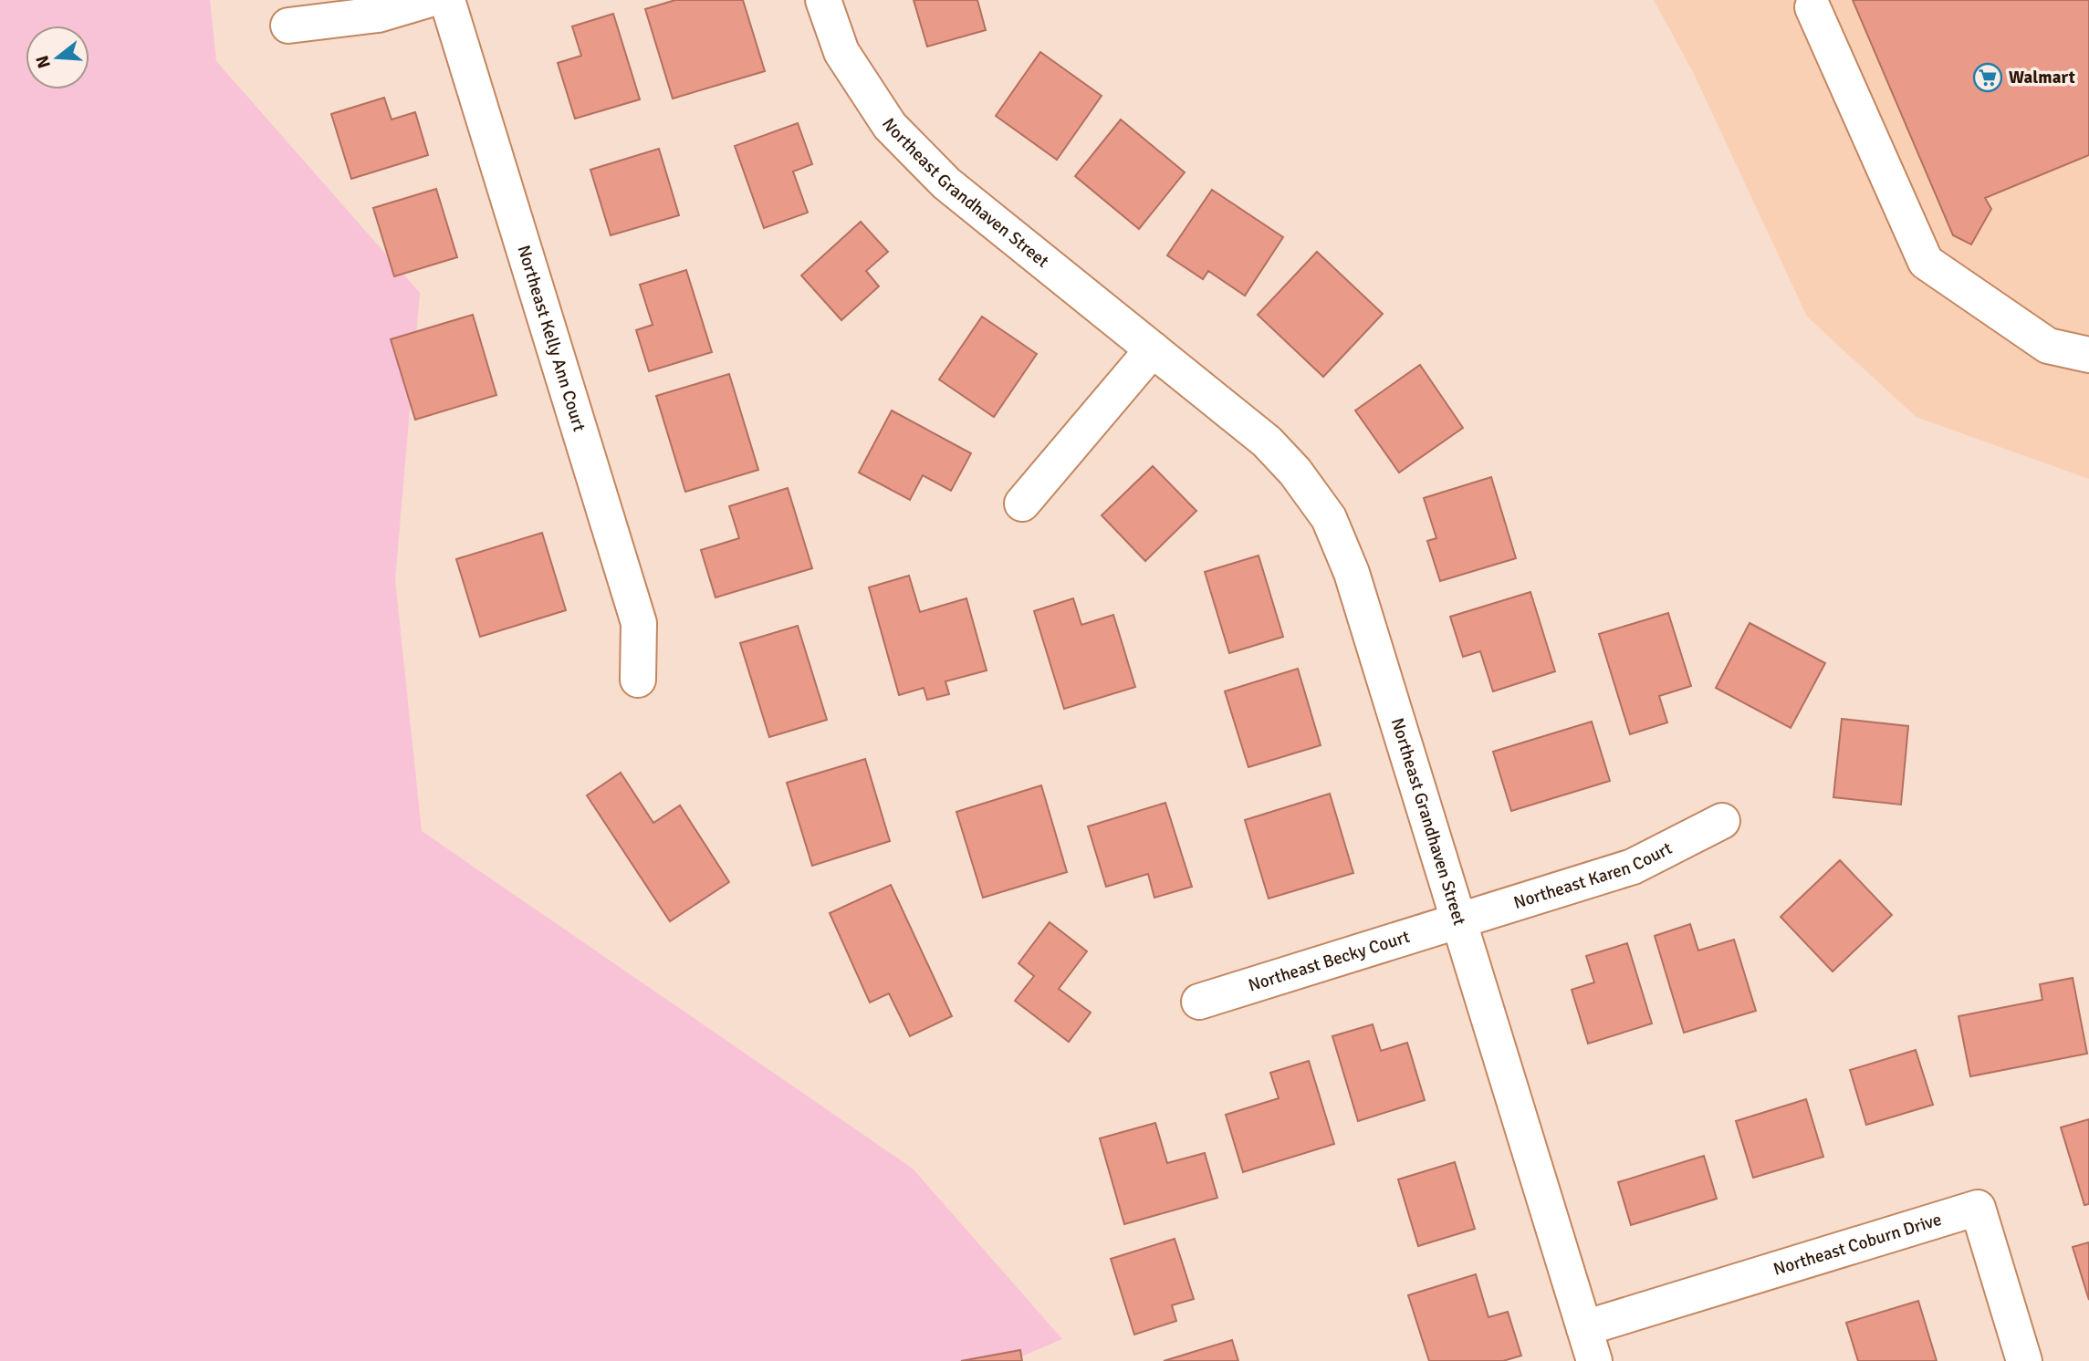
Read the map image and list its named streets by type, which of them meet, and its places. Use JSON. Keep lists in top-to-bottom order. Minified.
{"streets":{"street":["Northeast Grandhaven Street","Northeast Kelly Ann Court","Northeast Karen Court","Northeast Becky Court","Northeast Coburn Drive"]},"crossings":[["Northeast Grandhaven Street","Northeast Karen Court"],["Northeast Grandhaven Street","Northeast Becky Court"],["Northeast Grandhaven Street","Northeast Coburn Drive"],["Northeast Karen Court","Northeast Becky Court"]],"places":{"supermarket":["Walmart"]},"north":"left"}
